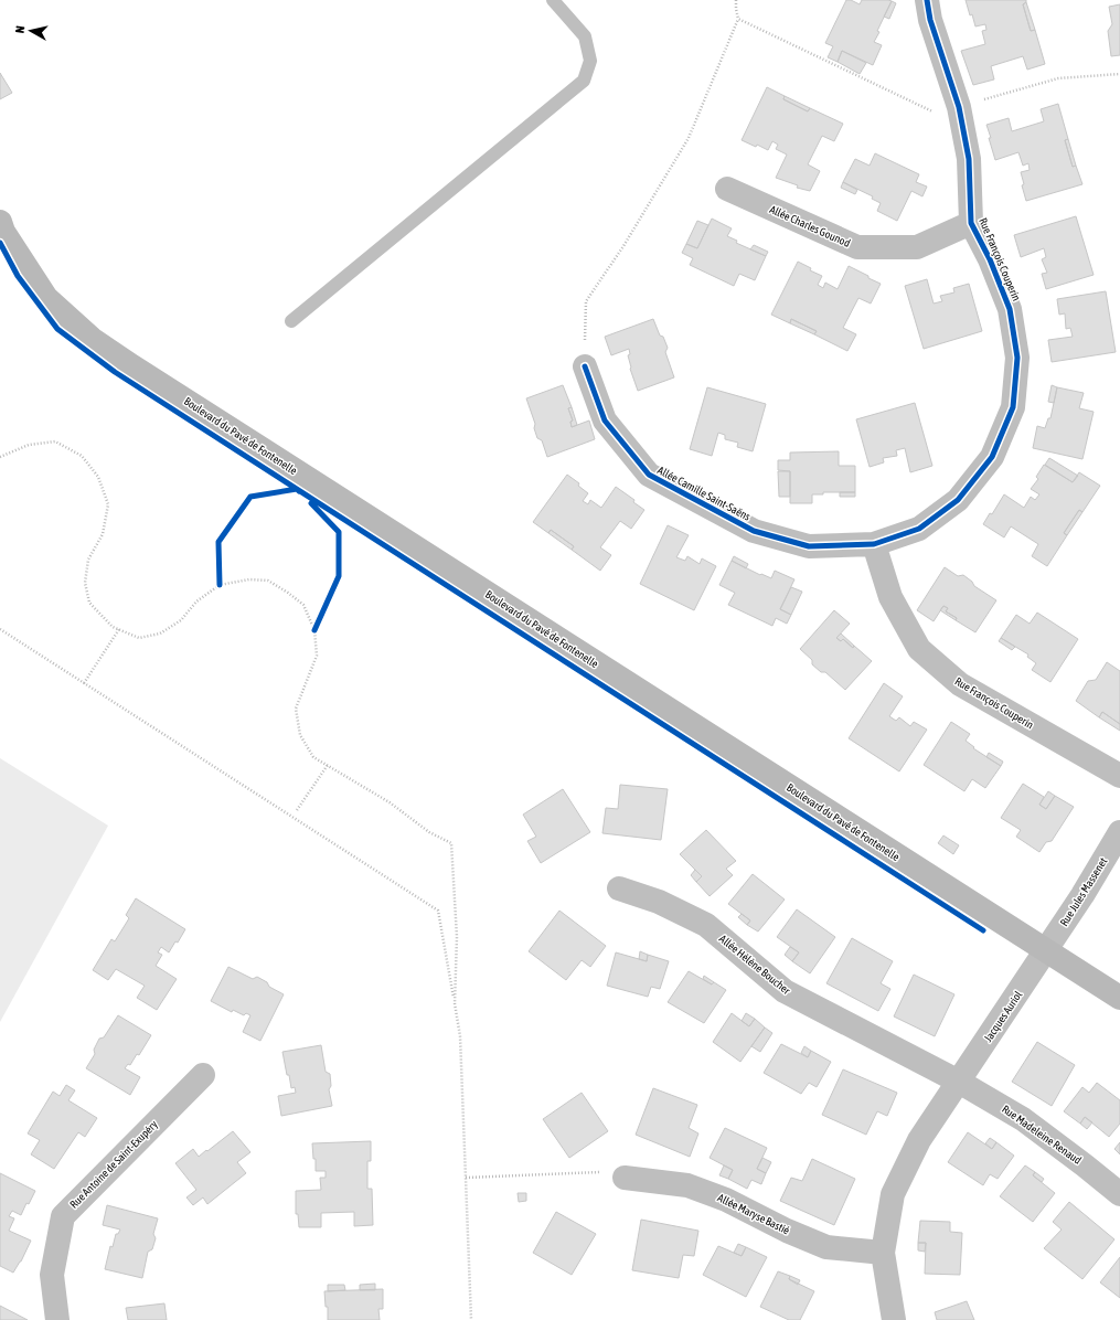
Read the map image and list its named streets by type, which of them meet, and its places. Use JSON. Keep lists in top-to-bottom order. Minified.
{"streets":{"main road":["Boulevard du Pavé de Fontenelle"],"street":["Allée Charles Gounod","Rue François Couperin","Allée Camille Saint-Saëns","Rue Jules Massenet","Allée Hélène Boucher","Jacques Auriol","Rue Madeleine Renaud","Rue Antoine de Saint-Exupéry","Allée Maryse Bastié"]},"crossings":[["Allée Charles Gounod","Rue François Couperin"],["Rue François Couperin","Allée Camille Saint-Saëns"],["Boulevard du Pavé de Fontenelle","Rue Jules Massenet"],["Boulevard du Pavé de Fontenelle","Jacques Auriol"],["Rue Jules Massenet","Jacques Auriol"],["Allée Hélène Boucher","Jacques Auriol"],["Allée Hélène Boucher","Rue Madeleine Renaud"],["Jacques Auriol","Rue Madeleine Renaud"],["Jacques Auriol","Allée Maryse Bastié"]],"north":"left"}
